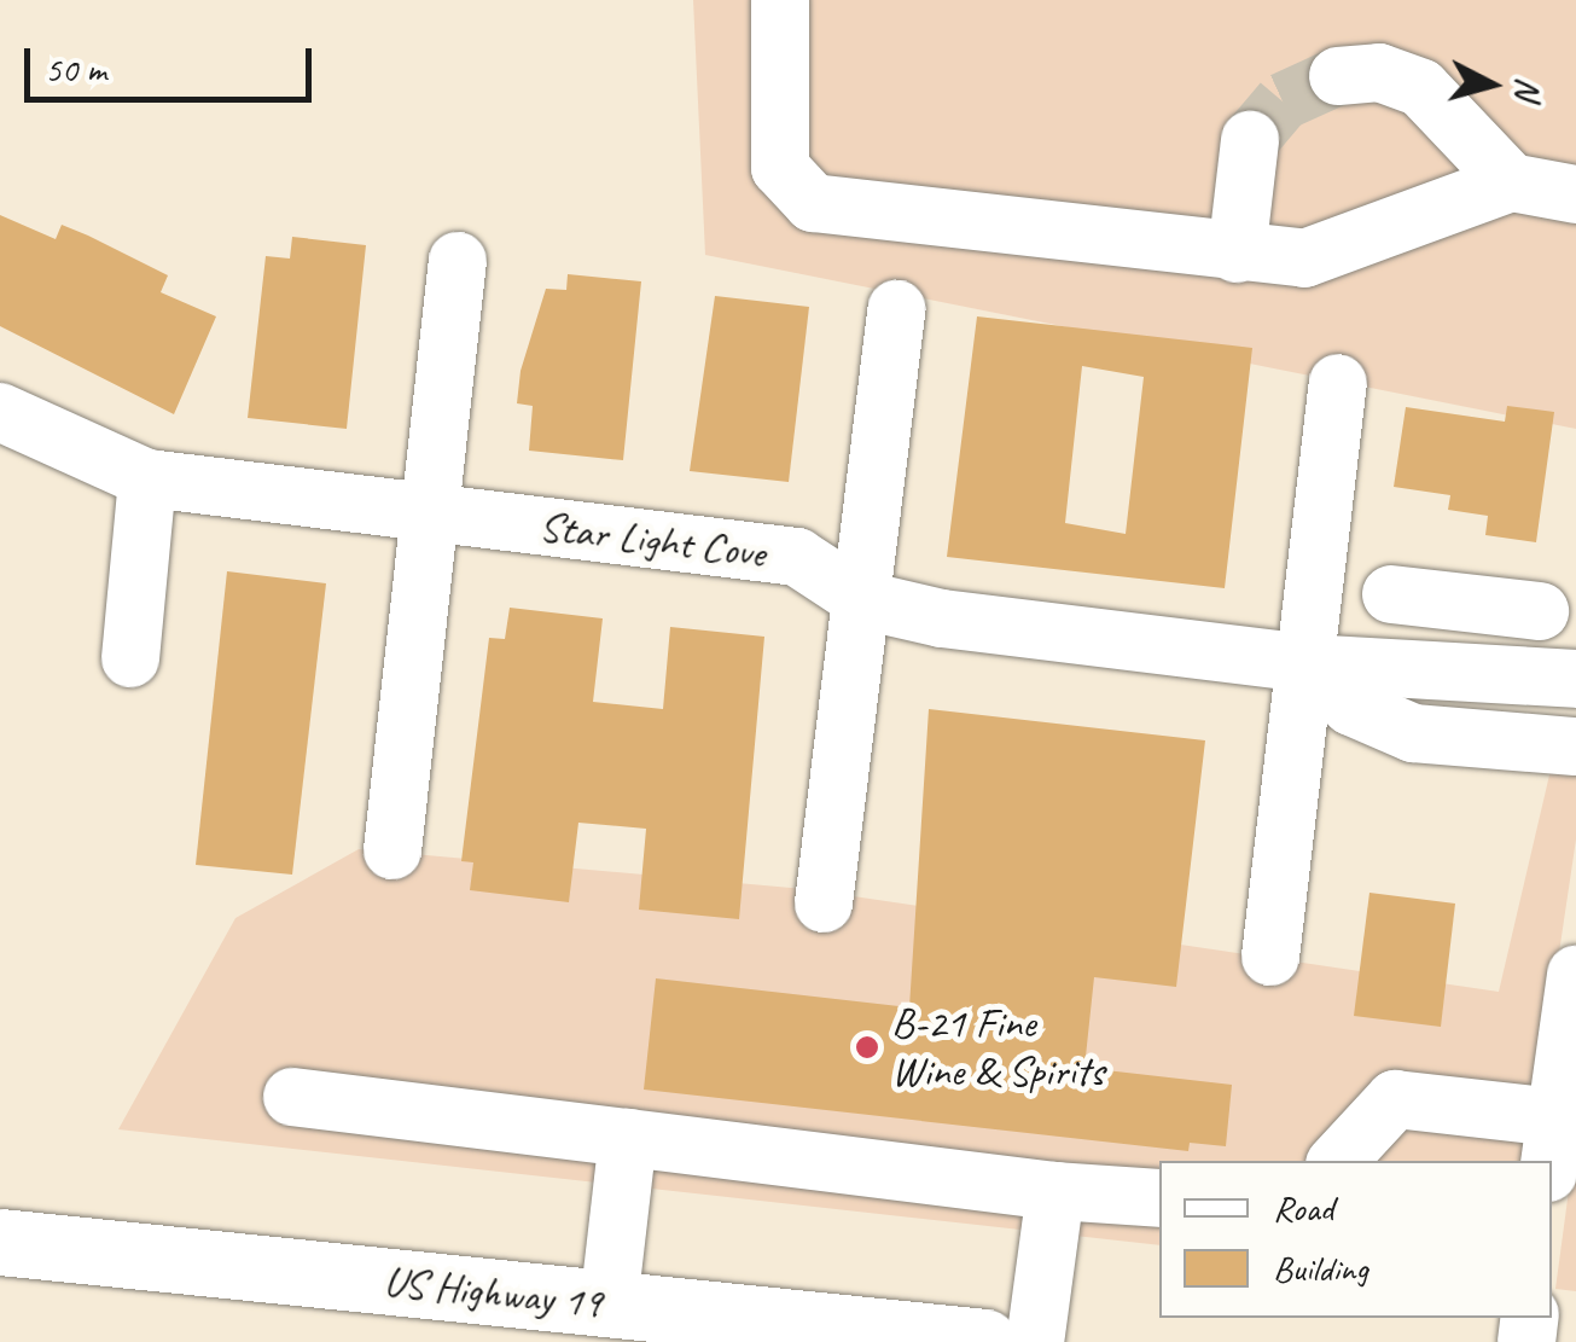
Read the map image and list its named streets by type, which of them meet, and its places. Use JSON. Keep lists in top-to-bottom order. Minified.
{"streets":{"highway":["US Highway 19"],"street":["Star Light Cove"]},"places":["B-21 Fine Wine & Spirits"],"legend":["Road","Building"],"scale_bar":"50 m","north":"right"}
